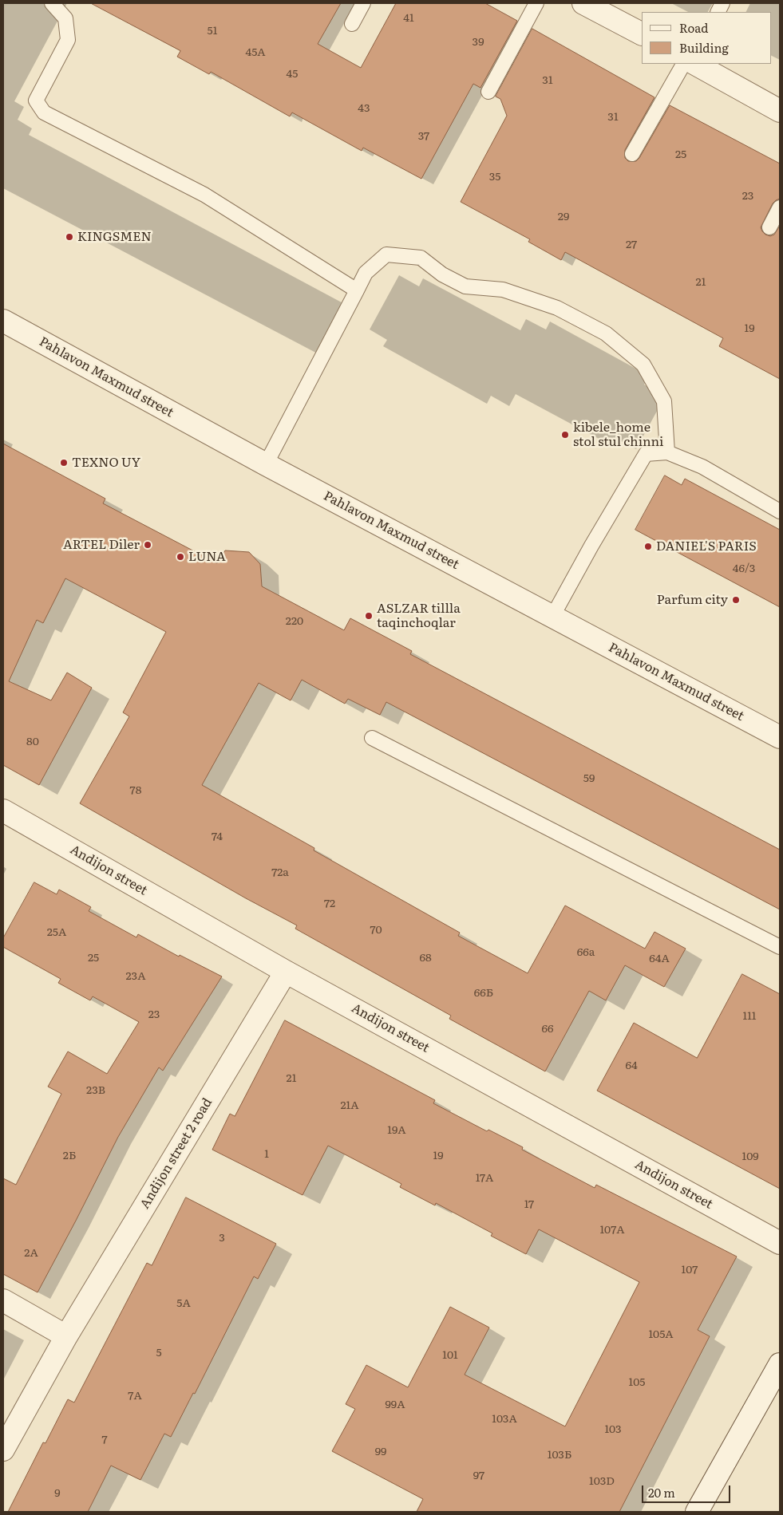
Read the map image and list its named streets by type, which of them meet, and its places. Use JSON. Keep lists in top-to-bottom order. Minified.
{"streets":{"street":["Pahlavon Maxmud street","Andijon street","Andijon street 2 road"]},"crossings":[["Andijon street","Andijon street 2 road"]],"places":["KINGSMEN","kibele_home stol stul chinni","TEXNO UY","ARTEL Diler","DANIEL'S PARIS","LUNA","Parfum city","ASLZAR tillla taqinchoqlar"],"house_numbers":["41","51","39","45A","45","31","43","31","37","25","35","23","29","27","21","19","46/3","220","80","59","78","74","72a","72","70","25А","66a","25","68","64A","23А","66Б","23","111","66","64","21","23В","21A","19A","1","2Б","19","109","17A","17","107A","3","2А","107","5A","105A","5","101","105","7A","99A","103A","103","7","99","103Б","97","103D","9"],"legend":["Road","Building"],"scale_bar":"20 m"}
